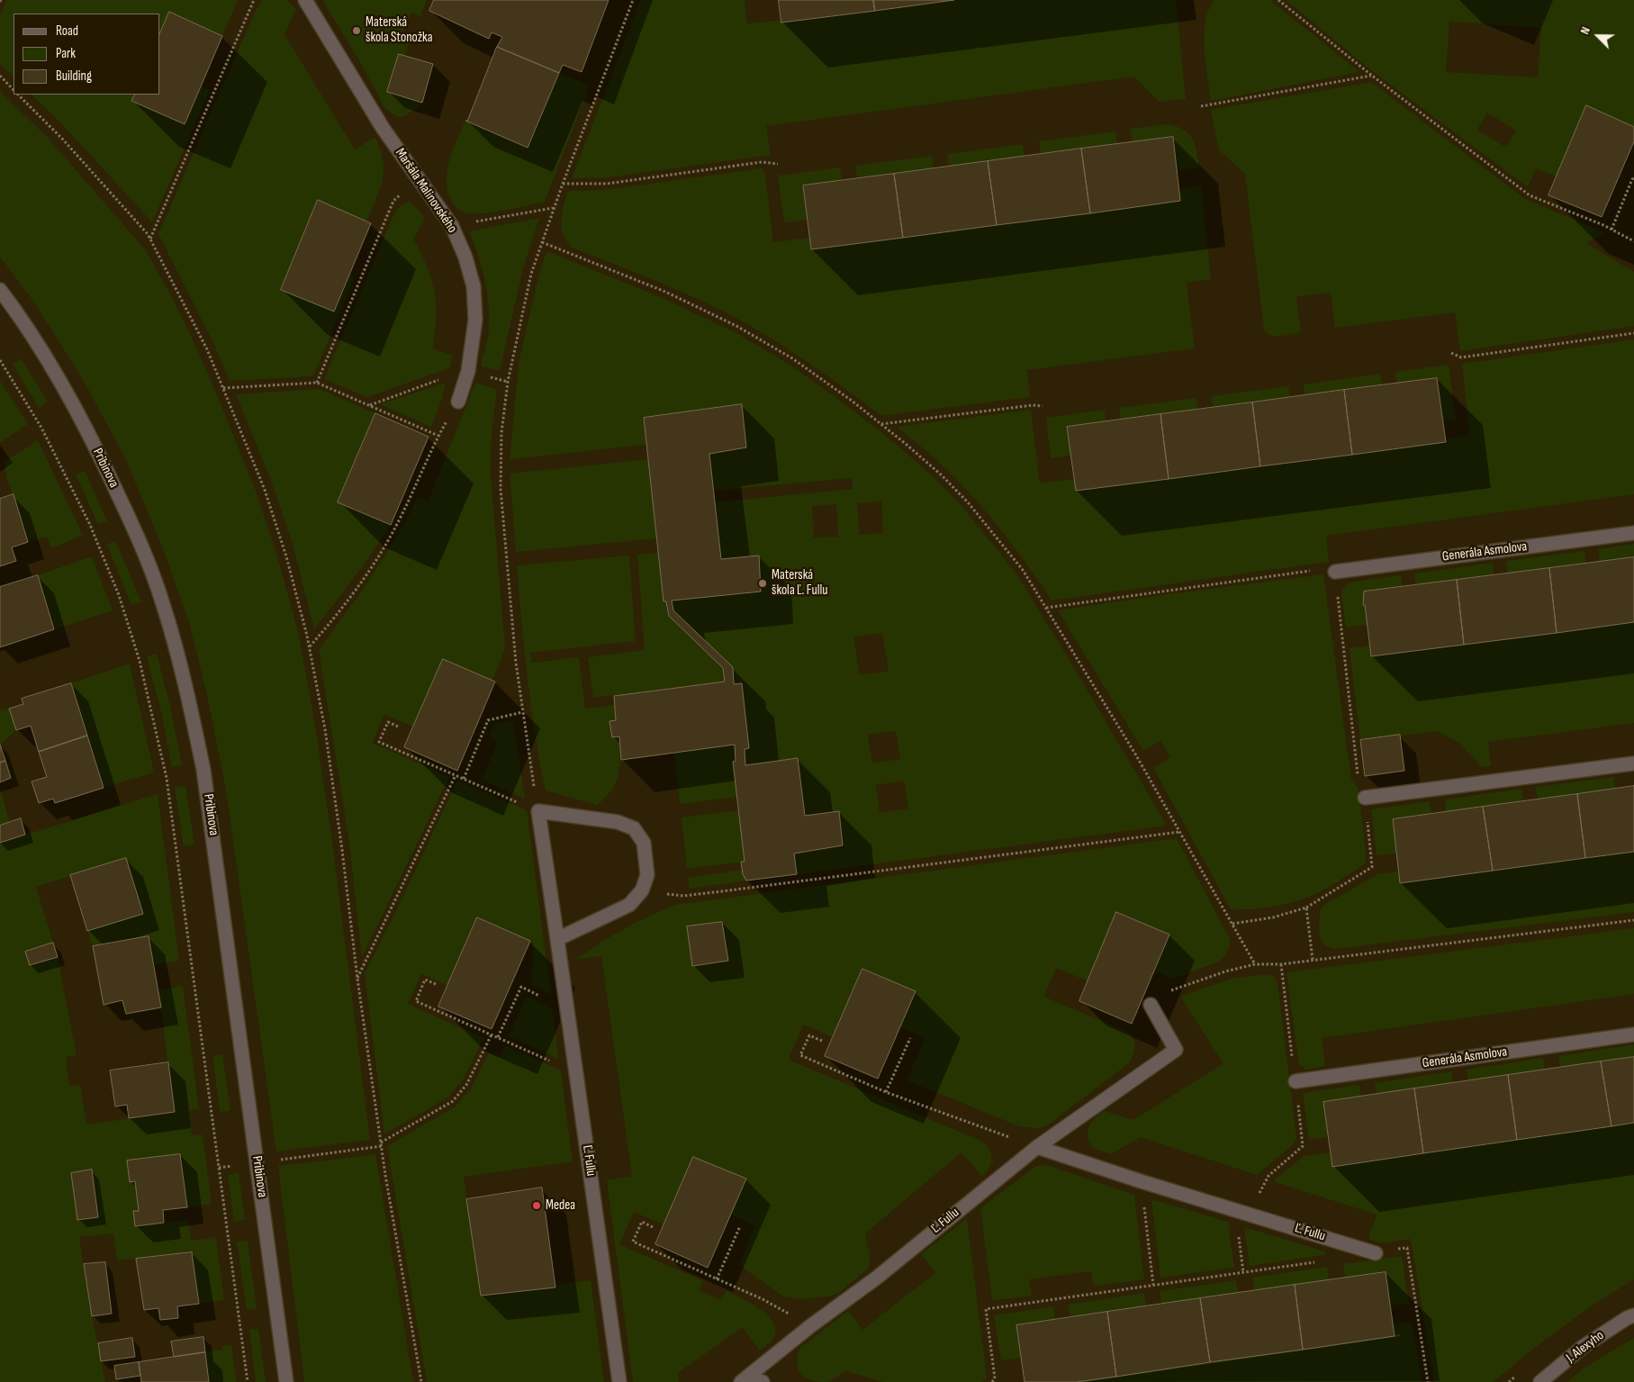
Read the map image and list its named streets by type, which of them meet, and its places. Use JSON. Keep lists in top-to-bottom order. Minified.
{"streets":{"street":["Maršála Malinovského","Pribinova","Generála Asmolova","Ľ. Fullu","J. Alexyho"]},"places":["Materská škola Stonožka","Materská škola Ľ. Fullu","Medea"],"legend":["Road","Park","Building"],"north":"top left"}
